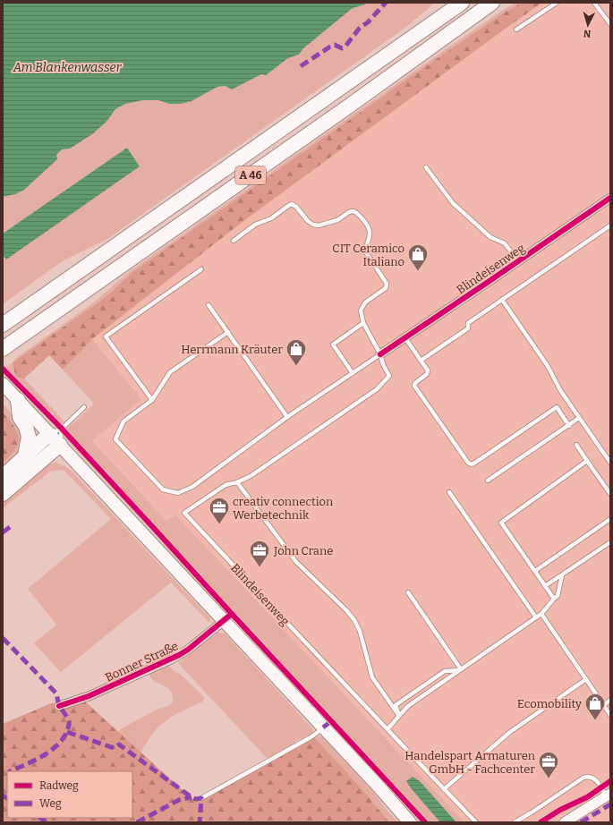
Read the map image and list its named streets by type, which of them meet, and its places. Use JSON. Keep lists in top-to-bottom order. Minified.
{"streets":{"highway":["A 46"],"street":["Blindeisenweg","Bonner Straße"]},"water":["Am Blankenwasser"],"places":{"shop":["CIT Ceramico Italiano","Herrmann Kräuter","Ecomobility"],"office":["creativ connection Werbetechnik","John Crane","Handelspart Armaturen GmbH - Fachcenter"]},"legend":["Radweg","Weg"],"north":"bottom"}
